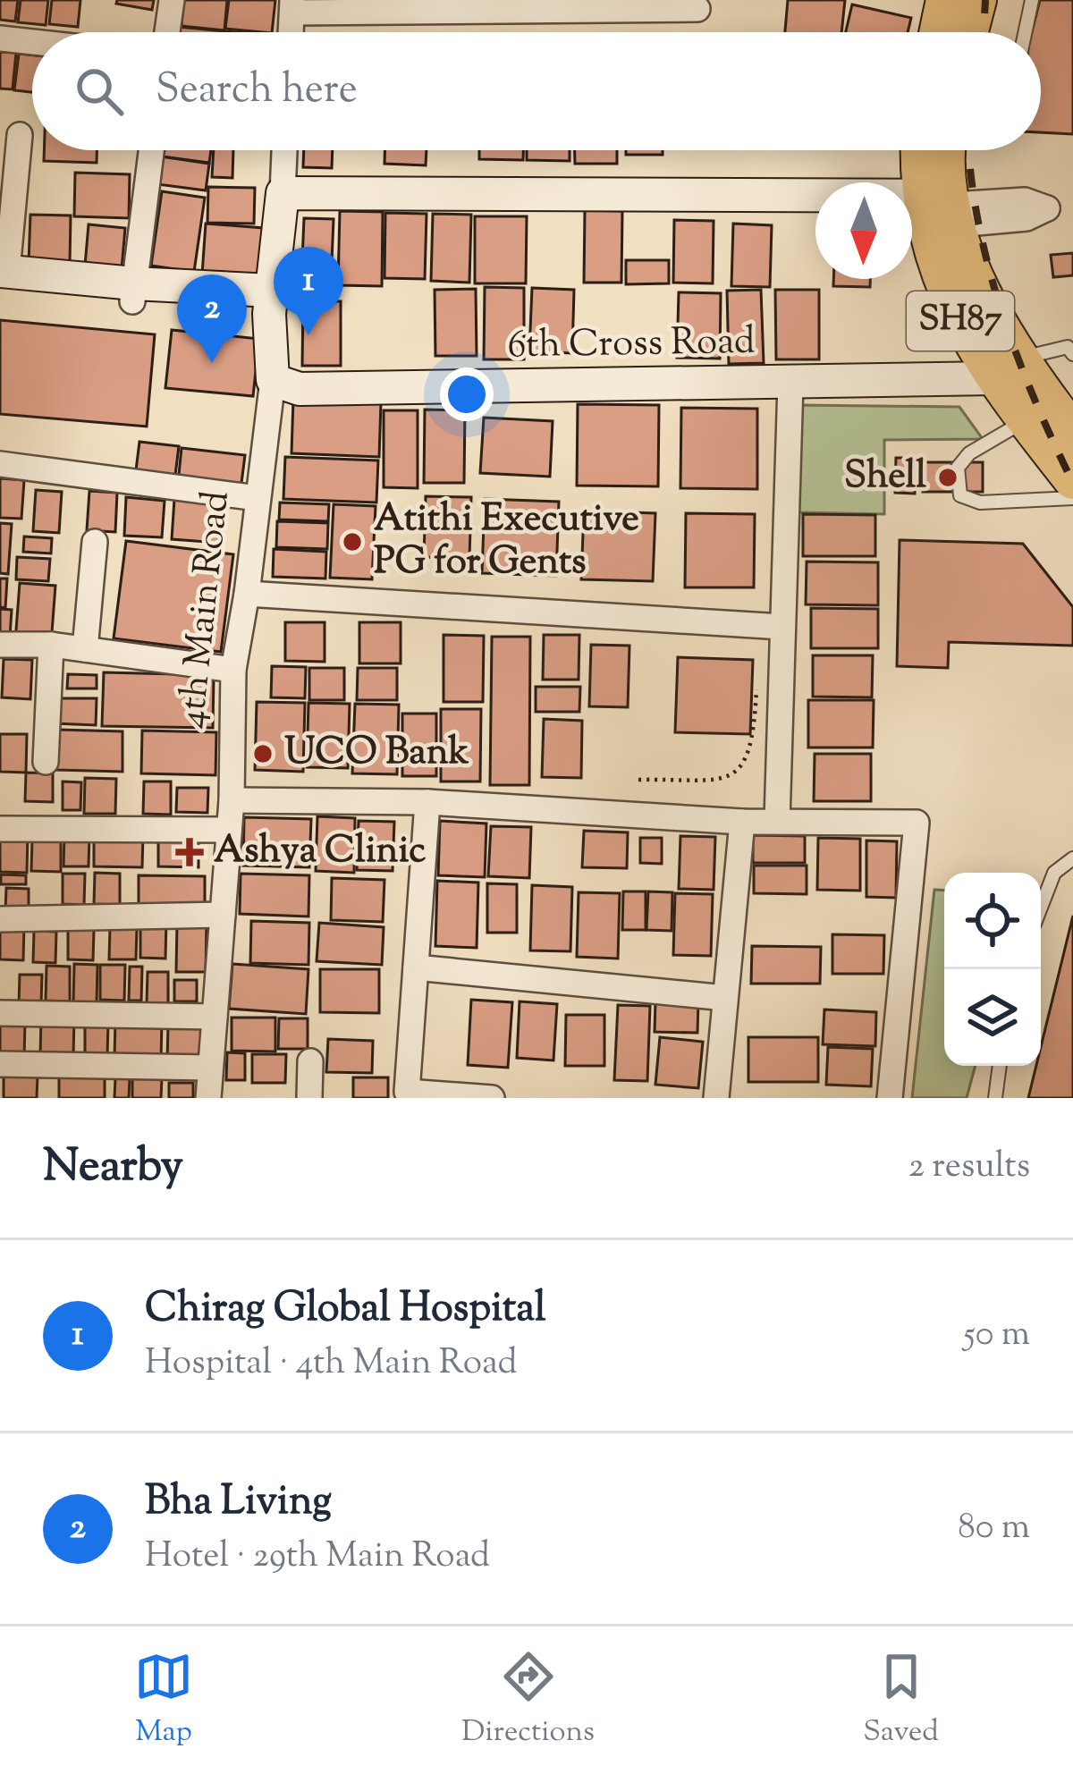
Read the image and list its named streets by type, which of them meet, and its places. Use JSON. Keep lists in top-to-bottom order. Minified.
{"streets":{"main road":["SH87","6th Cross Road","4th Main Road"]},"crossings":[["SH87","6th Cross Road"],["6th Cross Road","4th Main Road"]],"places":{"other":["Shell","Atithi Executive PG for Gents","UCO Bank"],"health":["Ashya Clinic"]},"north":"bottom","page":{"search":"Search here","pins":["1","2"],"heading":["Nearby","2 results"],"list":[{"mark":"1","name":"Chirag Global Hospital","note":"Hospital · 4th Main Road","value":"50 m"},{"mark":"2","name":"Bha Living","note":"Hotel · 29th Main Road","value":"80 m"}],"nav":["Map","Directions","Saved"]}}
